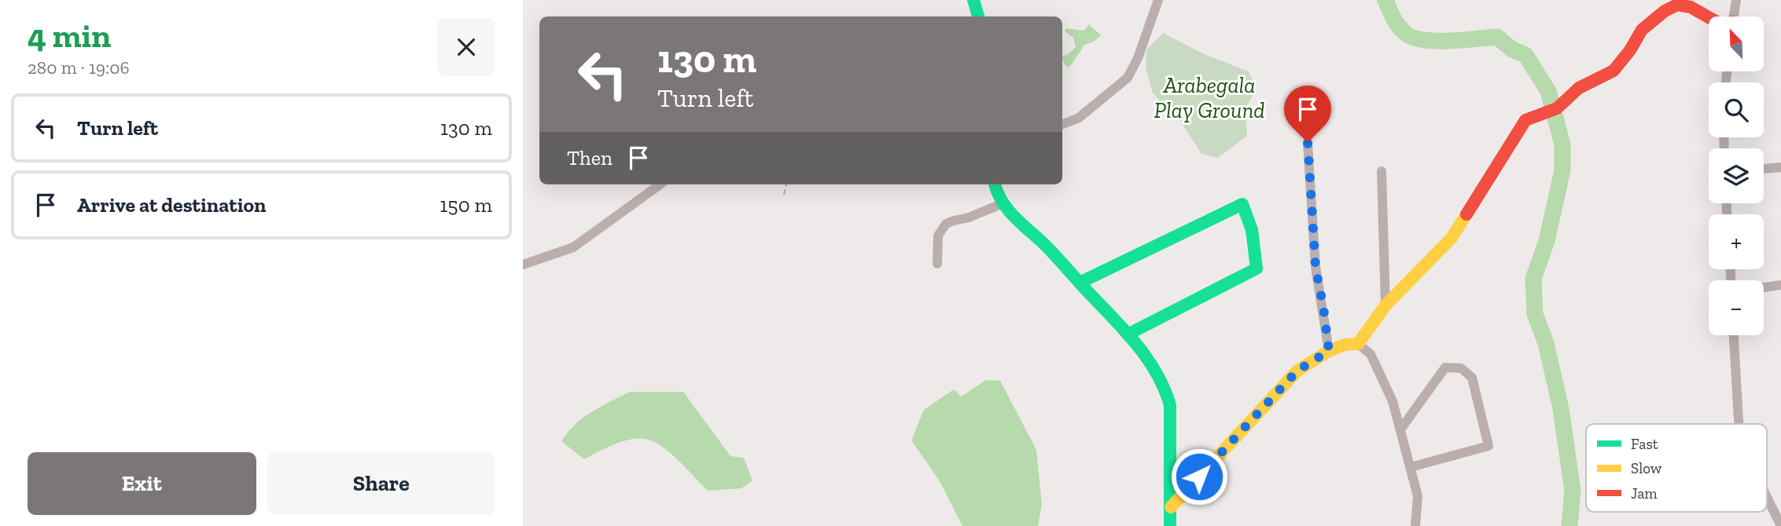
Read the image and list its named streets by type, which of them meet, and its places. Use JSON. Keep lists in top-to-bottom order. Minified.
{"parks":["Arabegala Play Ground"],"legend":["Fast","Slow","Jam"],"north":"top left","page":{"heading":["4 min","280 m · 19:06"],"map_buttons":["+","−"],"turn":["130 m","Turn left"],"list":[{"name":"Turn left","value":"130 m"},{"name":"Arrive at destination","value":"150 m"}],"then":"Then","buttons":["Exit","Share"]}}
